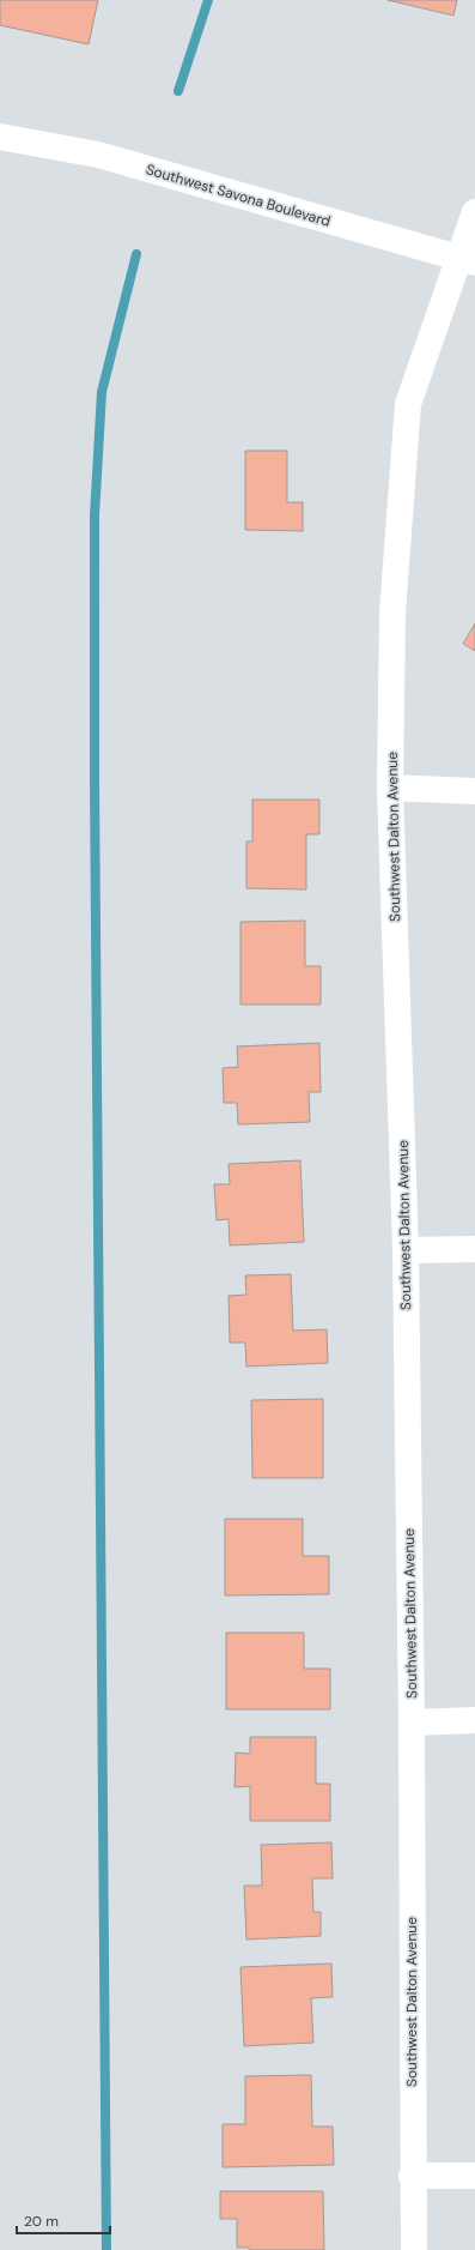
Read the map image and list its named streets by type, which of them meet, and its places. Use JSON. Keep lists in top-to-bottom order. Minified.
{"streets":{"street":["Southwest Savona Boulevard","Southwest Dalton Avenue"]},"crossings":[["Southwest Savona Boulevard","Southwest Dalton Avenue"]],"scale_bar":"20 m"}
